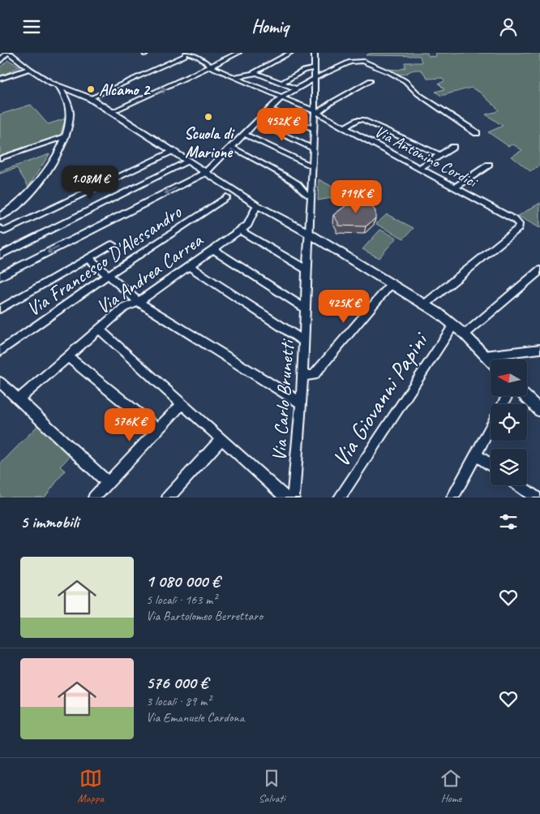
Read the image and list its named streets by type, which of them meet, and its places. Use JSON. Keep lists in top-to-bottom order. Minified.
{"streets":{"street":["Via Antonino Cordici","Via Francesco D'Alessandro","Via Andrea Carrea","Via Giovanni Papini","Via Carlo Brunetti"]},"crossings":[["Via Antonino Cordici","Via Carlo Brunetti"]],"places":["Alcamo 2","Scuola di Marione"],"north":"left","page":{"header":"Homiq","price":["452K €","1.08M €","719K €","425K €","576K €"],"heading":"5 immobili","list":[{"name":"1 080 000 €","note":"5 locali · 163 m² · Via Bartolomeo Berrettaro"},{"name":"576 000 €","note":"3 locali · 89 m² · Via Emanuele Cardona"}],"tabs":["Mappa","Salvati","Home"]}}
